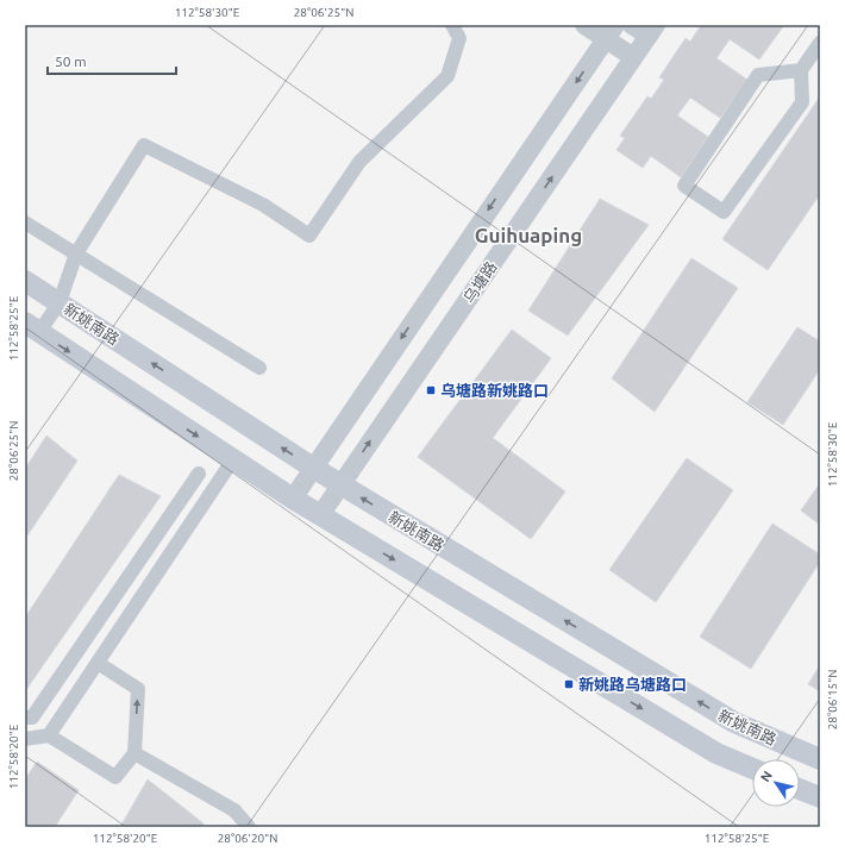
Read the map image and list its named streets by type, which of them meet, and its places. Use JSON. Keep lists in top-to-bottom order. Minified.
{"streets":{"main road":["新姚南路"],"street":["乌塘路"]},"crossings":[["乌塘路","新姚南路"]],"districts":["Guihuaping"],"places":{"transit":["乌塘路新姚路口","新姚路乌塘路口"]},"scale_bar":"50 m","north":"top left","coordinates":["112°58'30\"E","28°06'25\"N","112°58'25\"E","28°06'15\"N","112°58'20\"E","28°06'20\"N"]}
